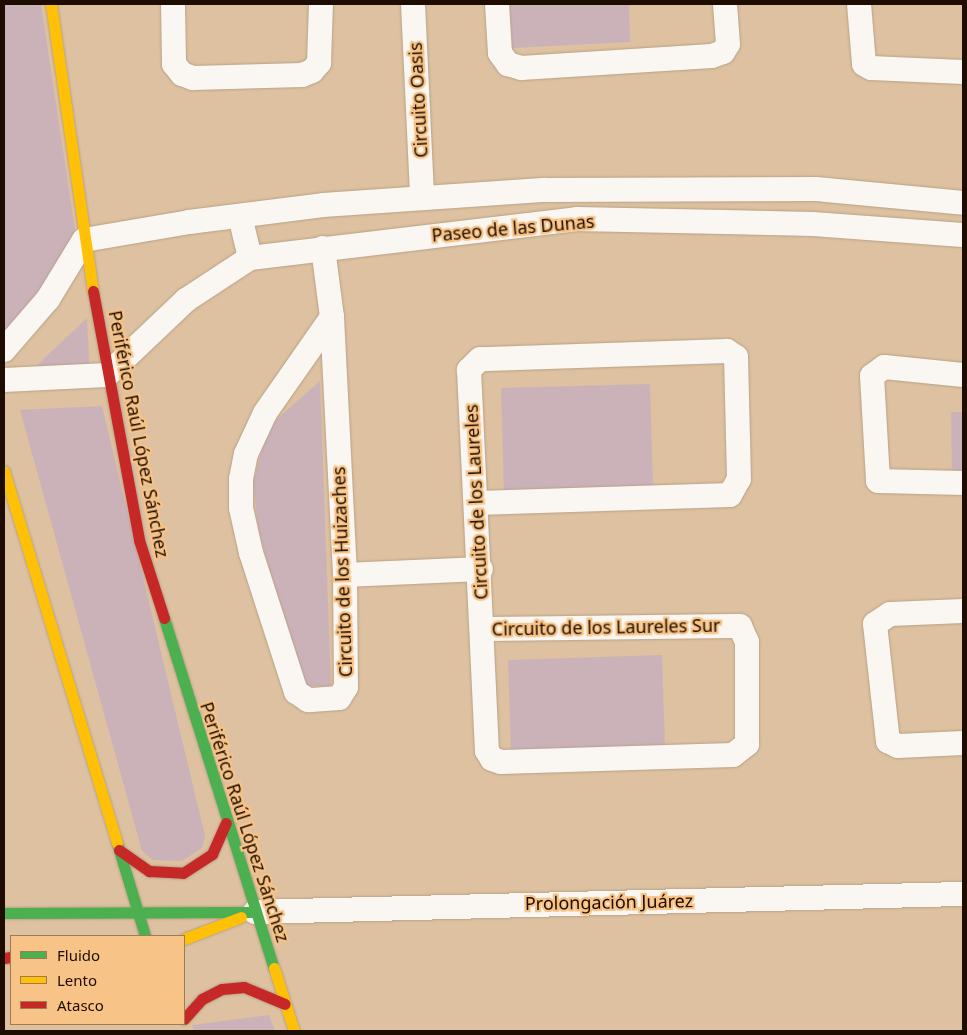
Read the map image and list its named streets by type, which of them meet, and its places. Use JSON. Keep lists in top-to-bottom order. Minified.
{"streets":{"main road":["Periférico Raúl López Sánchez"],"street":["Circuito Oasis","Paseo de las Dunas","Circuito de los Laureles","Circuito de los Huizaches","Circuito de los Laureles Sur","Prolongación Juárez"]},"crossings":[["Circuito Oasis","Paseo de las Dunas"],["Paseo de las Dunas","Periférico Raúl López Sánchez"],["Paseo de las Dunas","Circuito de los Huizaches"],["Periférico Raúl López Sánchez","Prolongación Juárez"],["Circuito de los Laureles","Circuito de los Laureles Sur"]],"legend":["Fluido","Lento","Atasco"]}
